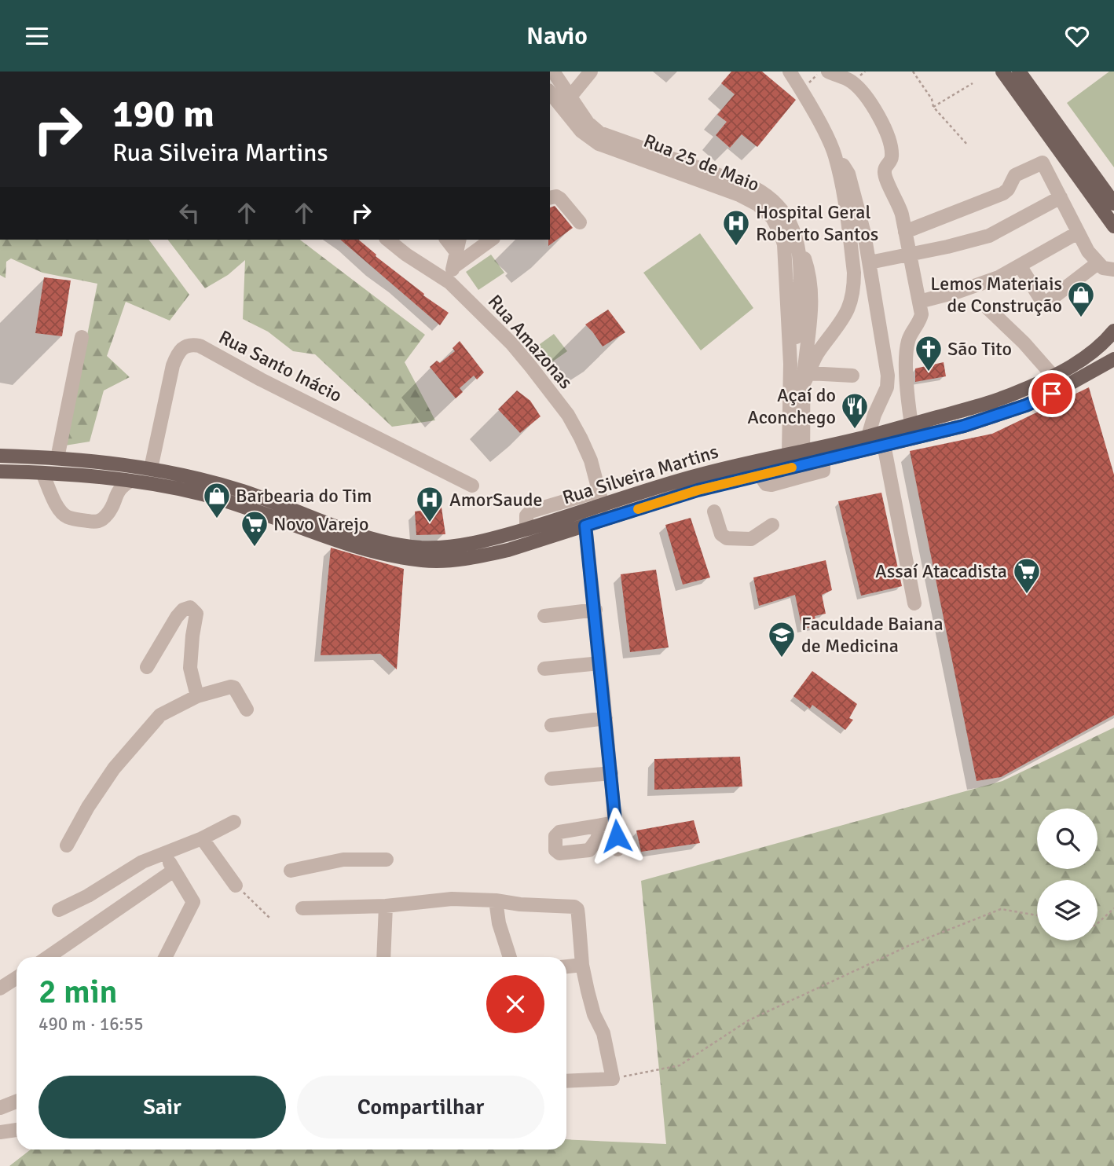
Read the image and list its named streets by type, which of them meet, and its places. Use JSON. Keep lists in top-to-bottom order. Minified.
{"streets":{"main road":["Rua Silveira Martins"],"street":["Rua 25 de Maio","Rua Amazonas","Rua Santo Inácio"]},"crossings":[["Rua 25 de Maio","Rua Silveira Martins"],["Rua Amazonas","Rua Silveira Martins"],["Rua Santo Inácio","Rua Silveira Martins"]],"places":{"hospital":["Hospital Geral Roberto Santos","AmorSaude"],"shop":["Lemos Materiais de Construção","Barbearia do Tim"],"church":["São Tito"],"restaurant":["Açaí do Aconchego"],"supermarket":["Novo Varejo","Assaí Atacadista"],"school or university":["Faculdade Baiana de Medicina"]},"page":{"header":"Navio","turn":["190 m","Rua Silveira Martins"],"heading":["2 min","490 m · 16:55"],"buttons":["Sair","Compartilhar"]}}
